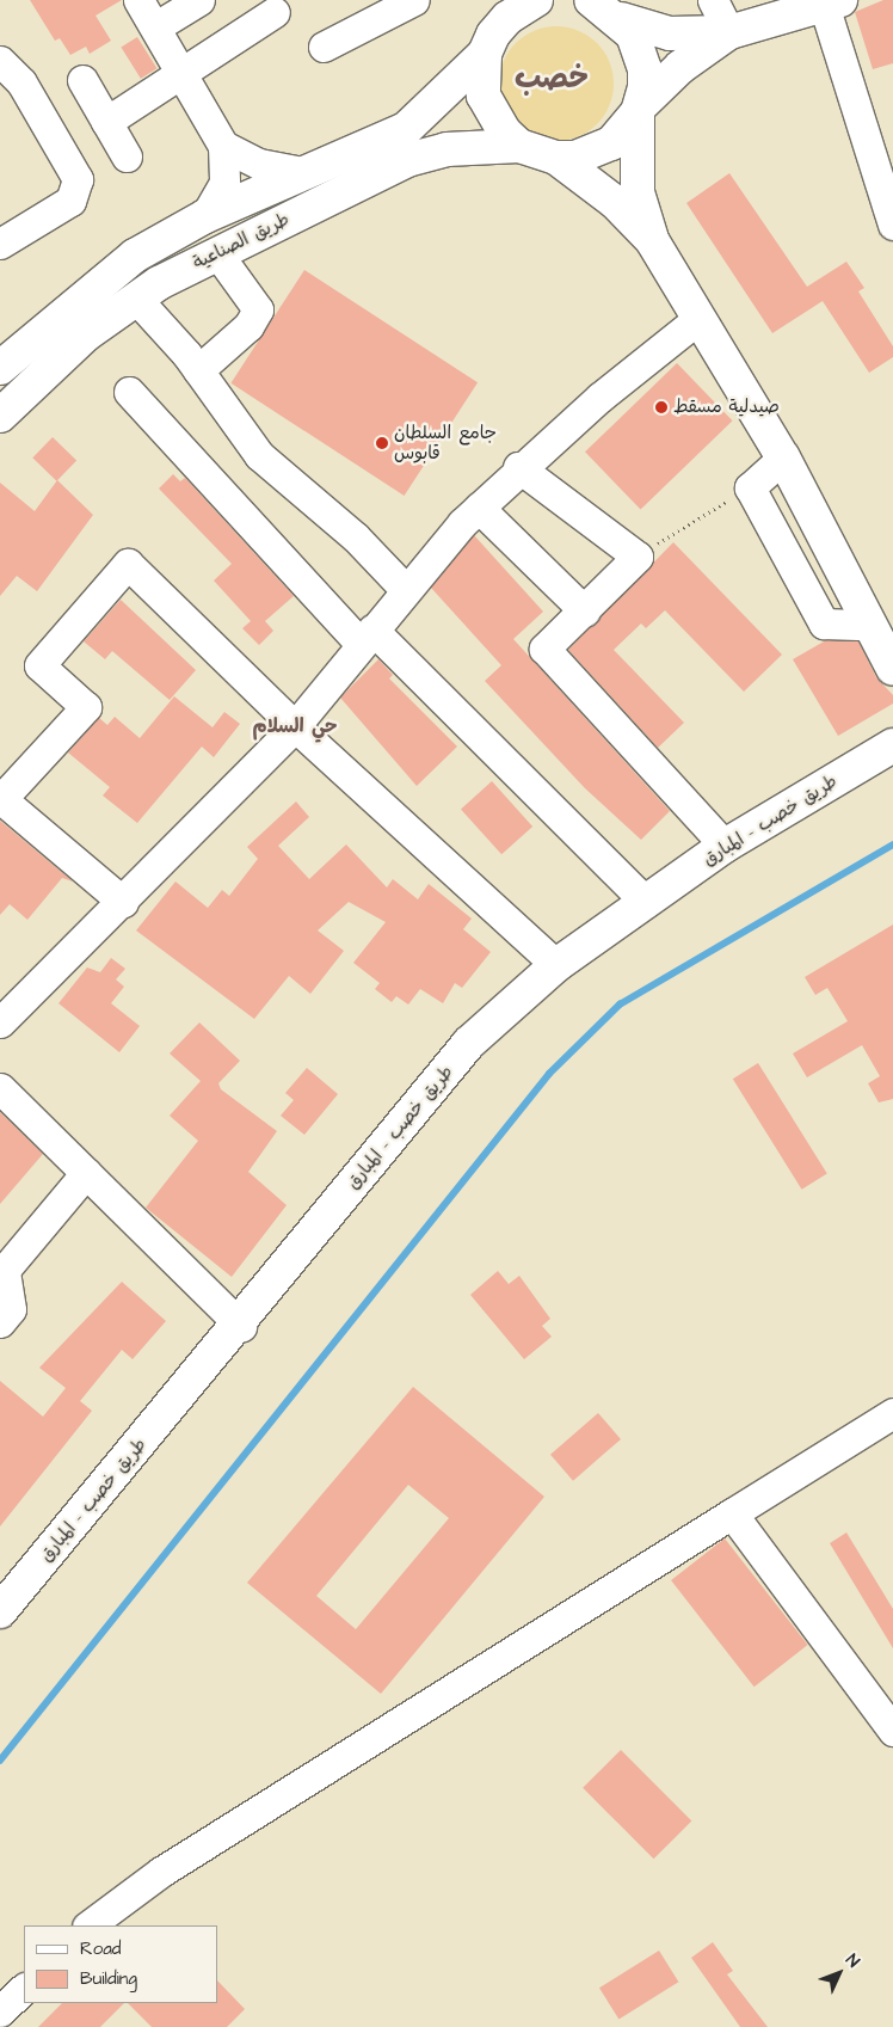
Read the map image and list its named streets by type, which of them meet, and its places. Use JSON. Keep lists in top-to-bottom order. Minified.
{"streets":{"main road":["طريق الصناعية","طريق خصب - المبارق"]},"districts":["خصب","حي السلام"],"places":["صيدلية مسقط","جامع السلطان قابوس"],"legend":["Road","Building"],"north":"top right"}
